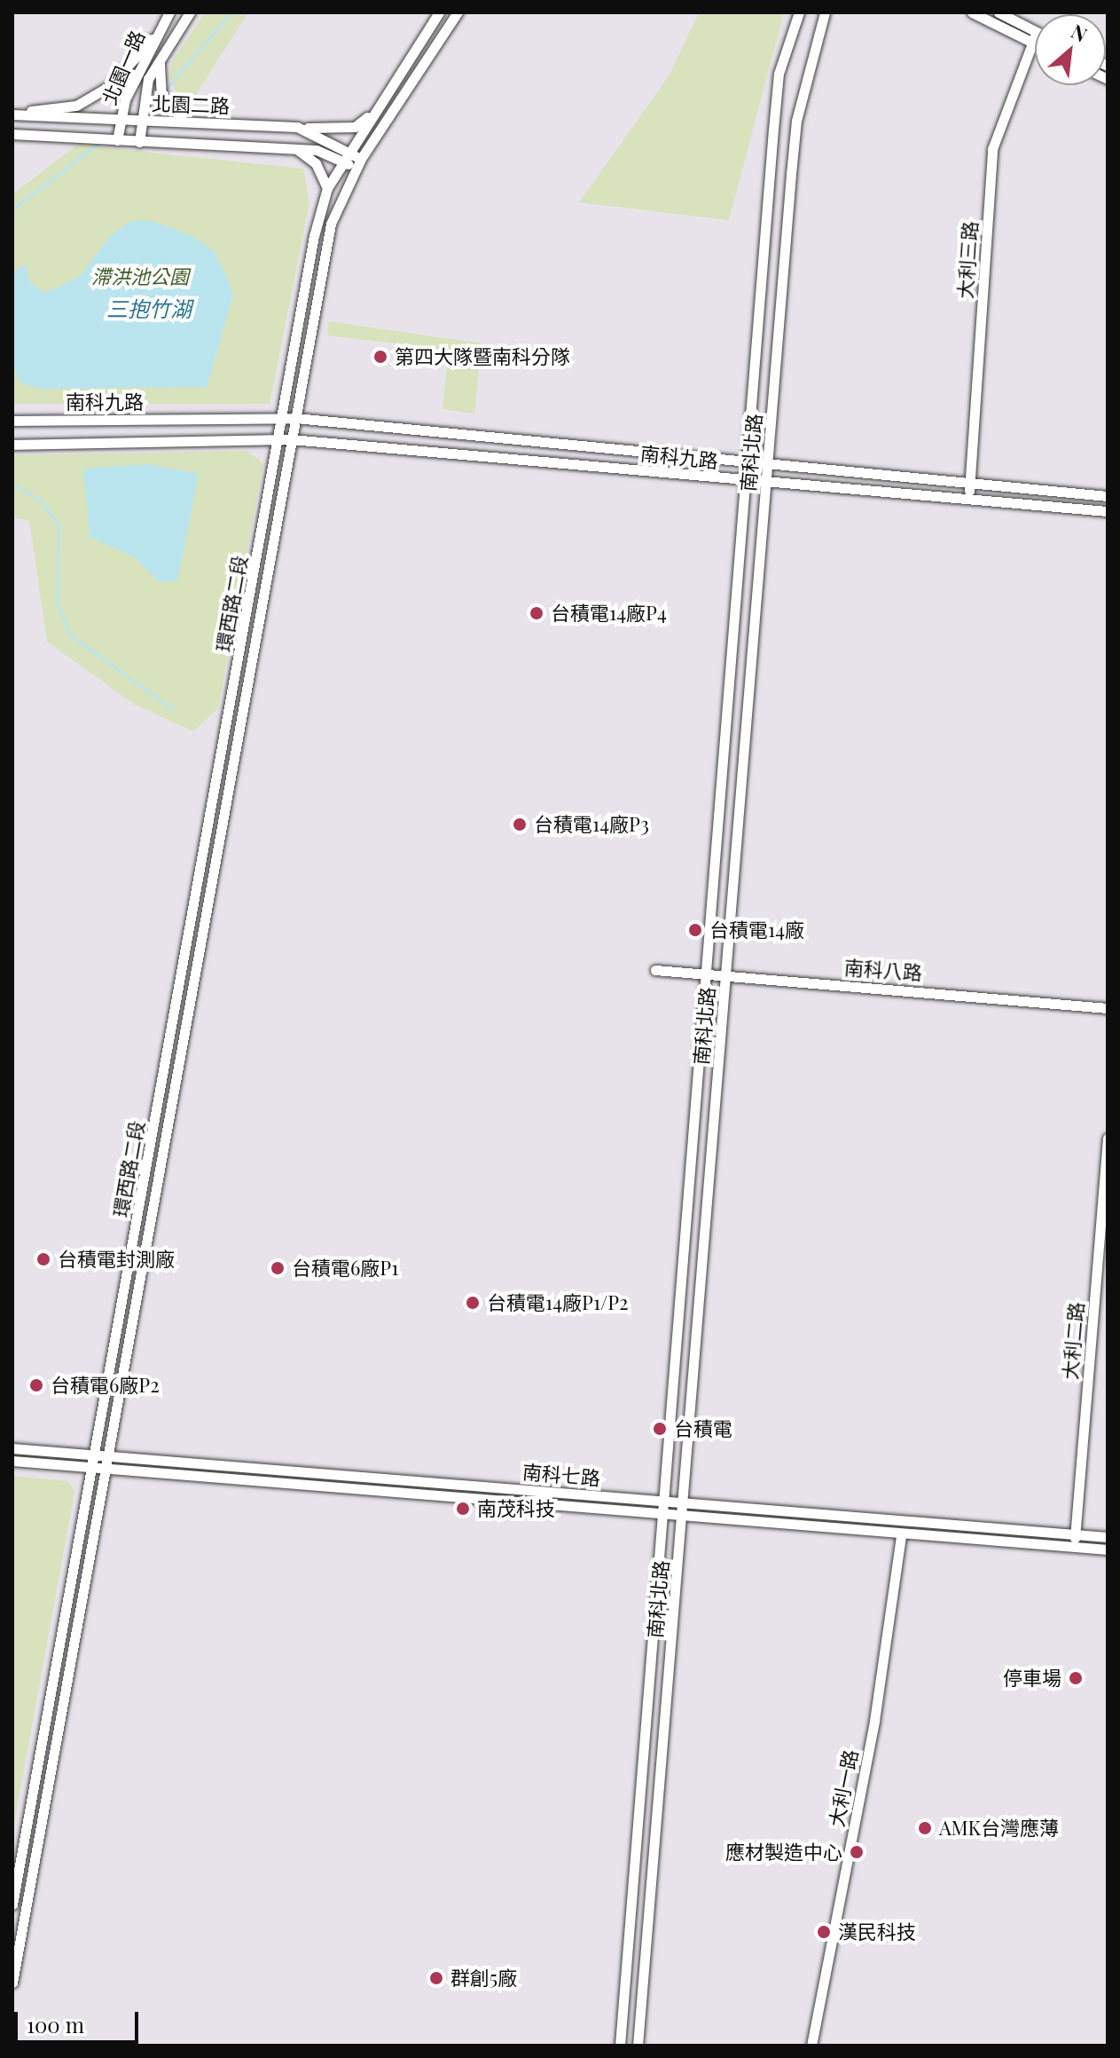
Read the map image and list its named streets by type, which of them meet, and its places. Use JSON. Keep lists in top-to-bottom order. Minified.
{"streets":{"street":["北園一路","北園二路","大利三路","南科九路","南科北路","環西路二段","南科八路","大利二路","南科七路","大利一路"]},"crossings":[["北園一路","北園二路"],["大利三路","南科九路"],["南科九路","南科北路"],["南科九路","環西路二段"],["南科北路","南科八路"],["南科北路","南科七路"],["環西路二段","南科七路"],["大利二路","南科七路"],["南科七路","大利一路"]],"water":["三抱竹湖"],"parks":["滯洪池公園"],"places":["第四大隊暨南科分隊","台積電14廠P4","台積電14廠P3","台積電14廠","台積電封測廠","台積電6廠P1","台積電14廠P1/P2","台積電6廠P2","台積電","南茂科技","停車場","AMK台灣應薄","應材製造中心","漢民科技","群創5廠"],"scale_bar":"100 m","north":"top right"}
